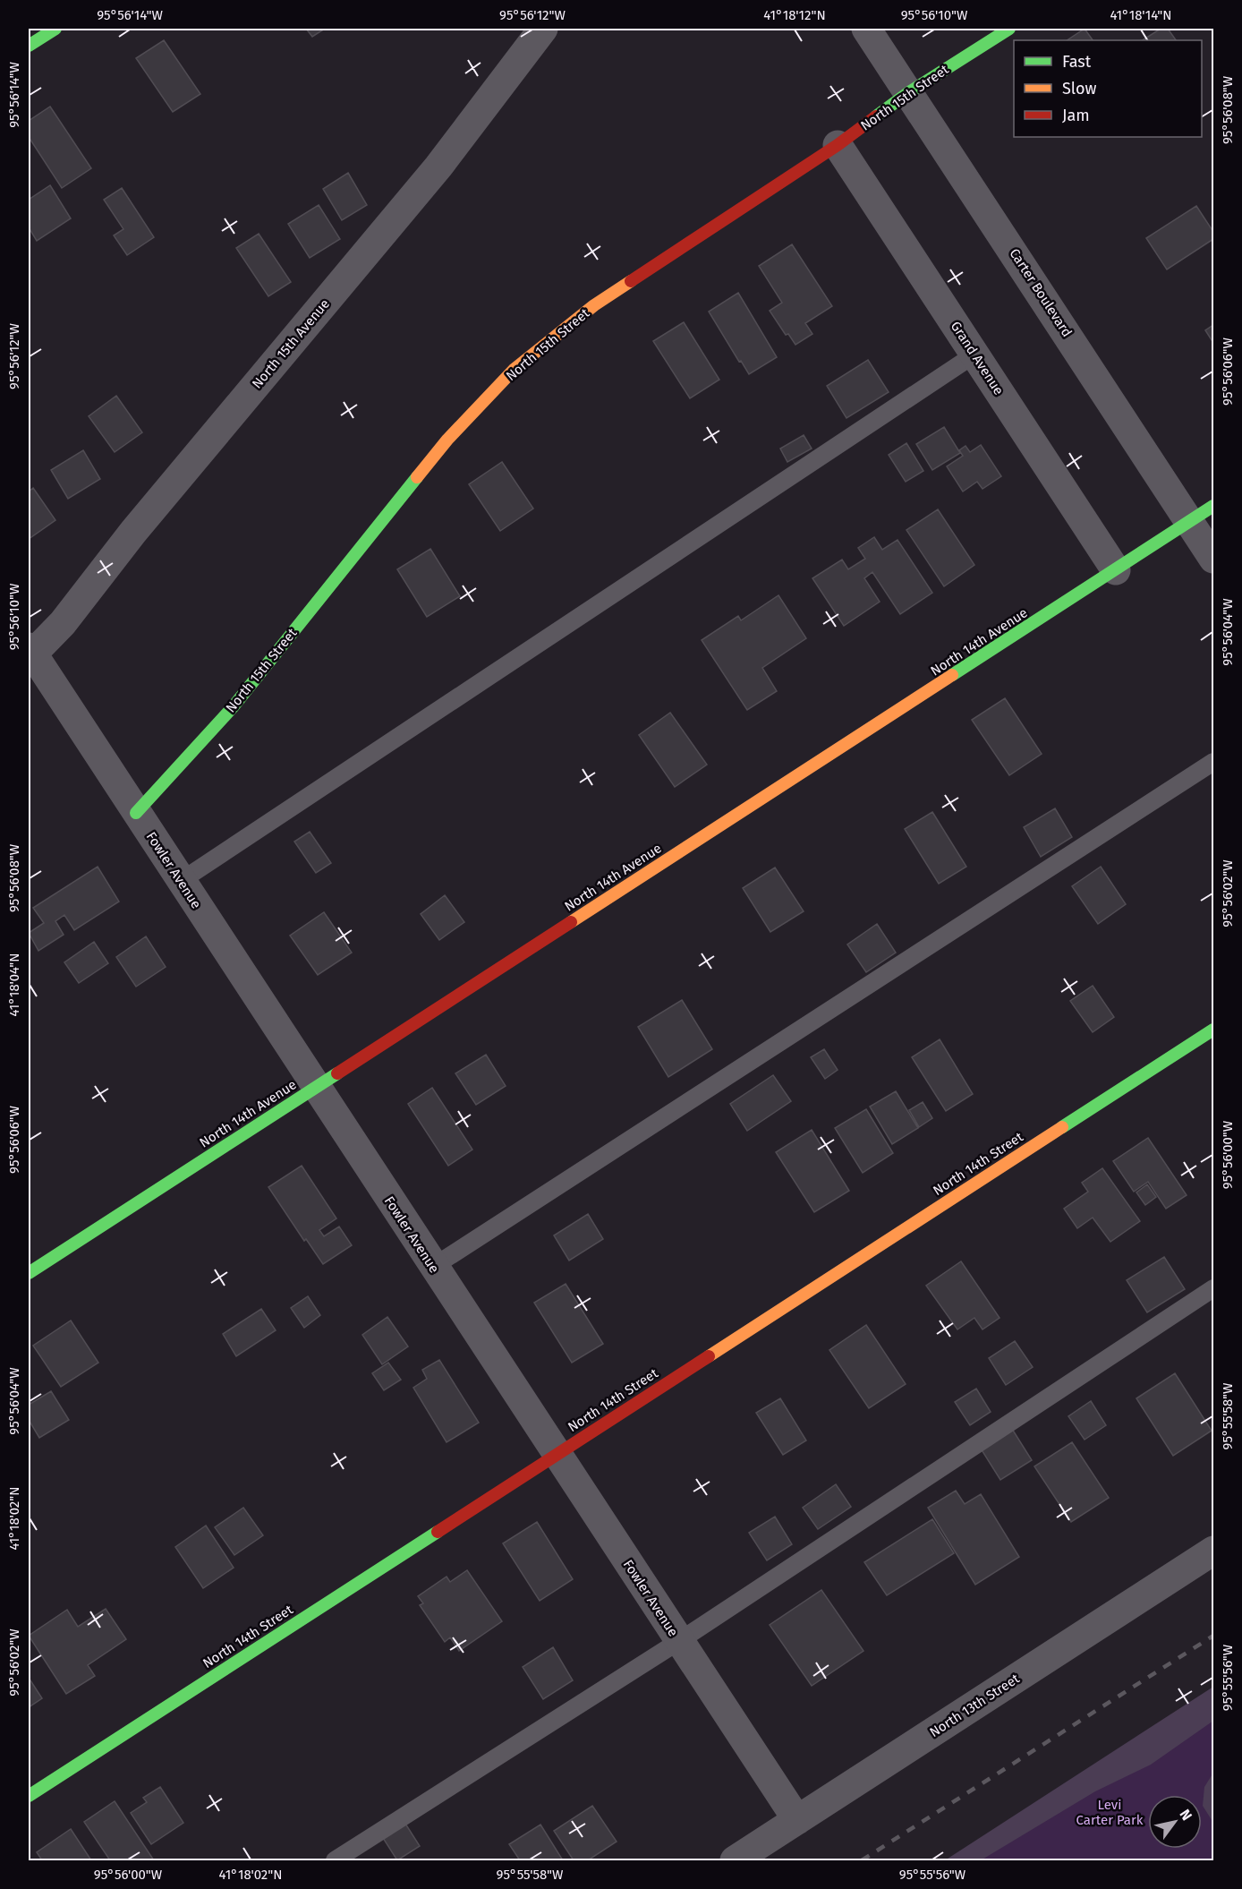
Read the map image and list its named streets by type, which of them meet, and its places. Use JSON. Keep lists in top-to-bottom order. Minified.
{"streets":{"street":["North 15th Street","Carter Boulevard","North 15th Avenue","Grand Avenue","North 14th Avenue","Fowler Avenue","North 14th Street","North 13th Street"]},"crossings":[["North 15th Street","Carter Boulevard"],["North 15th Street","Grand Avenue"],["North 15th Street","Fowler Avenue"],["Carter Boulevard","North 14th Avenue"],["North 15th Avenue","Fowler Avenue"],["Grand Avenue","North 14th Avenue"],["North 14th Avenue","Fowler Avenue"],["Fowler Avenue","North 14th Street"],["Fowler Avenue","North 13th Street"]],"parks":["Levi Carter Park"],"legend":["Fast","Slow","Jam"],"north":"top right","coordinates":["95°56'14\"W","95°56'12\"W","41°18'12\"N","95°56'10\"W","41°18'14\"N","95°56'08\"W","95°56'06\"W","95°56'04\"W","95°56'02\"W","41°18'04\"N","95°56'00\"W","95°55'58\"W","41°18'02\"N","95°55'56\"W"]}
